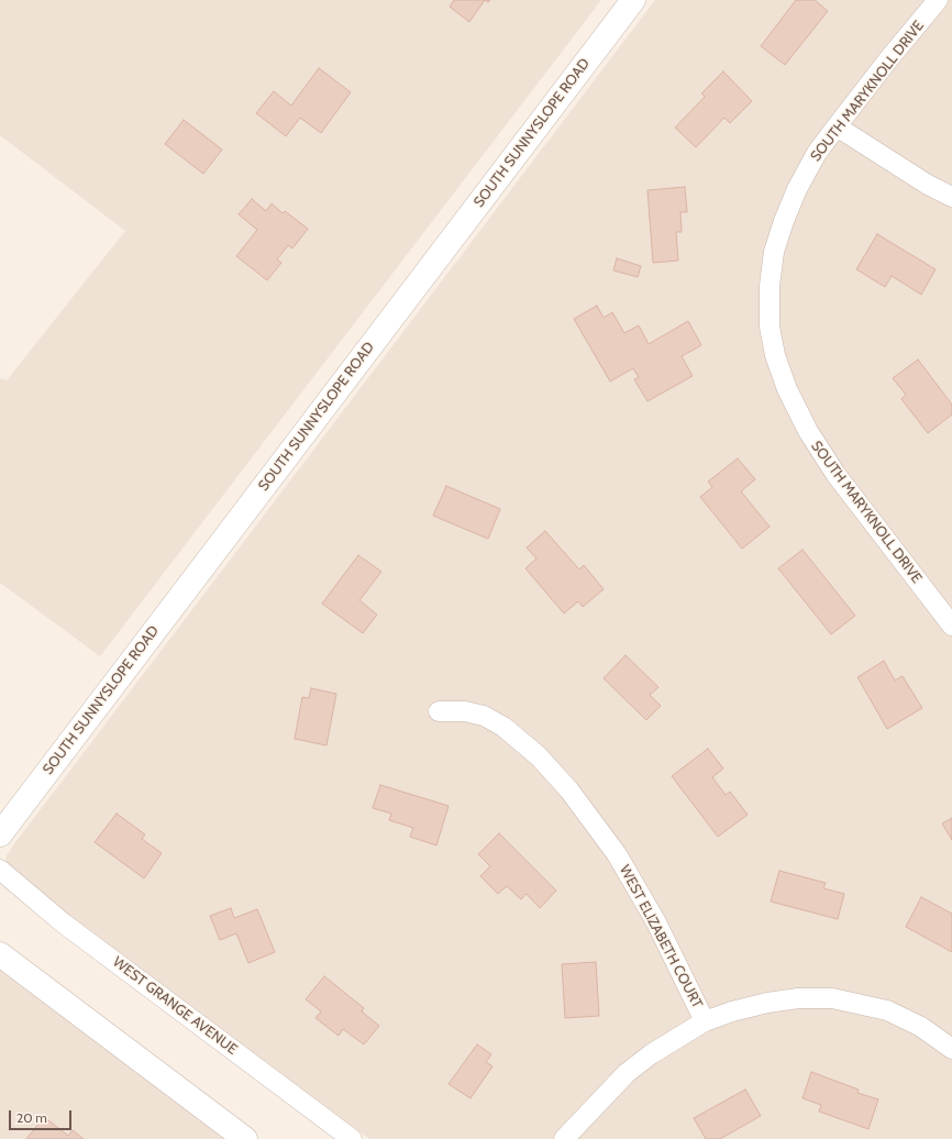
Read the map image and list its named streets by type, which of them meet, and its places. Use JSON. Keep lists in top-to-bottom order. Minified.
{"streets":{"street":["SOUTH MARYKNOLL DRIVE","SOUTH SUNNYSLOPE ROAD","WEST ELIZABETH COURT","WEST GRANGE AVENUE"]},"scale_bar":"20 m"}
